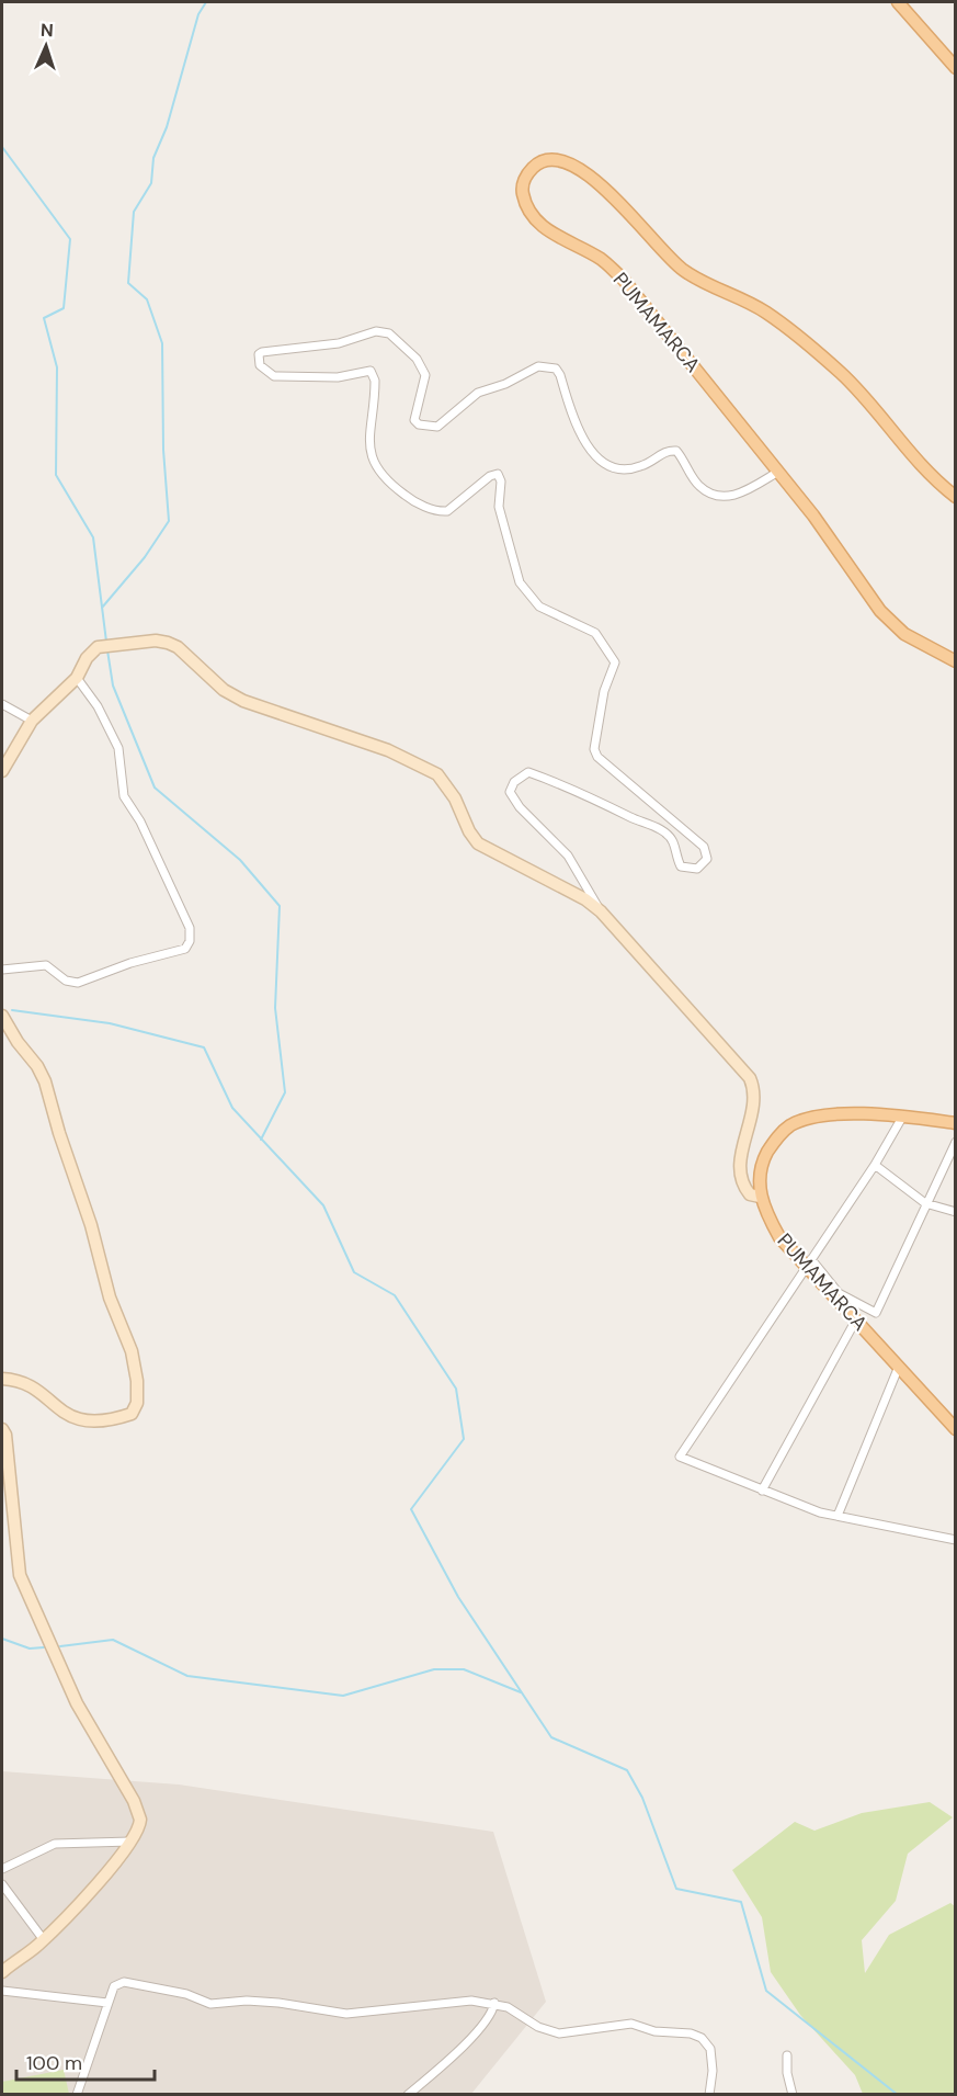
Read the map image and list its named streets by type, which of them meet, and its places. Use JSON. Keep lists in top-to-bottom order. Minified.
{"streets":{"main road":["PUMAMARCA"]},"scale_bar":"100 m","north":"top"}
